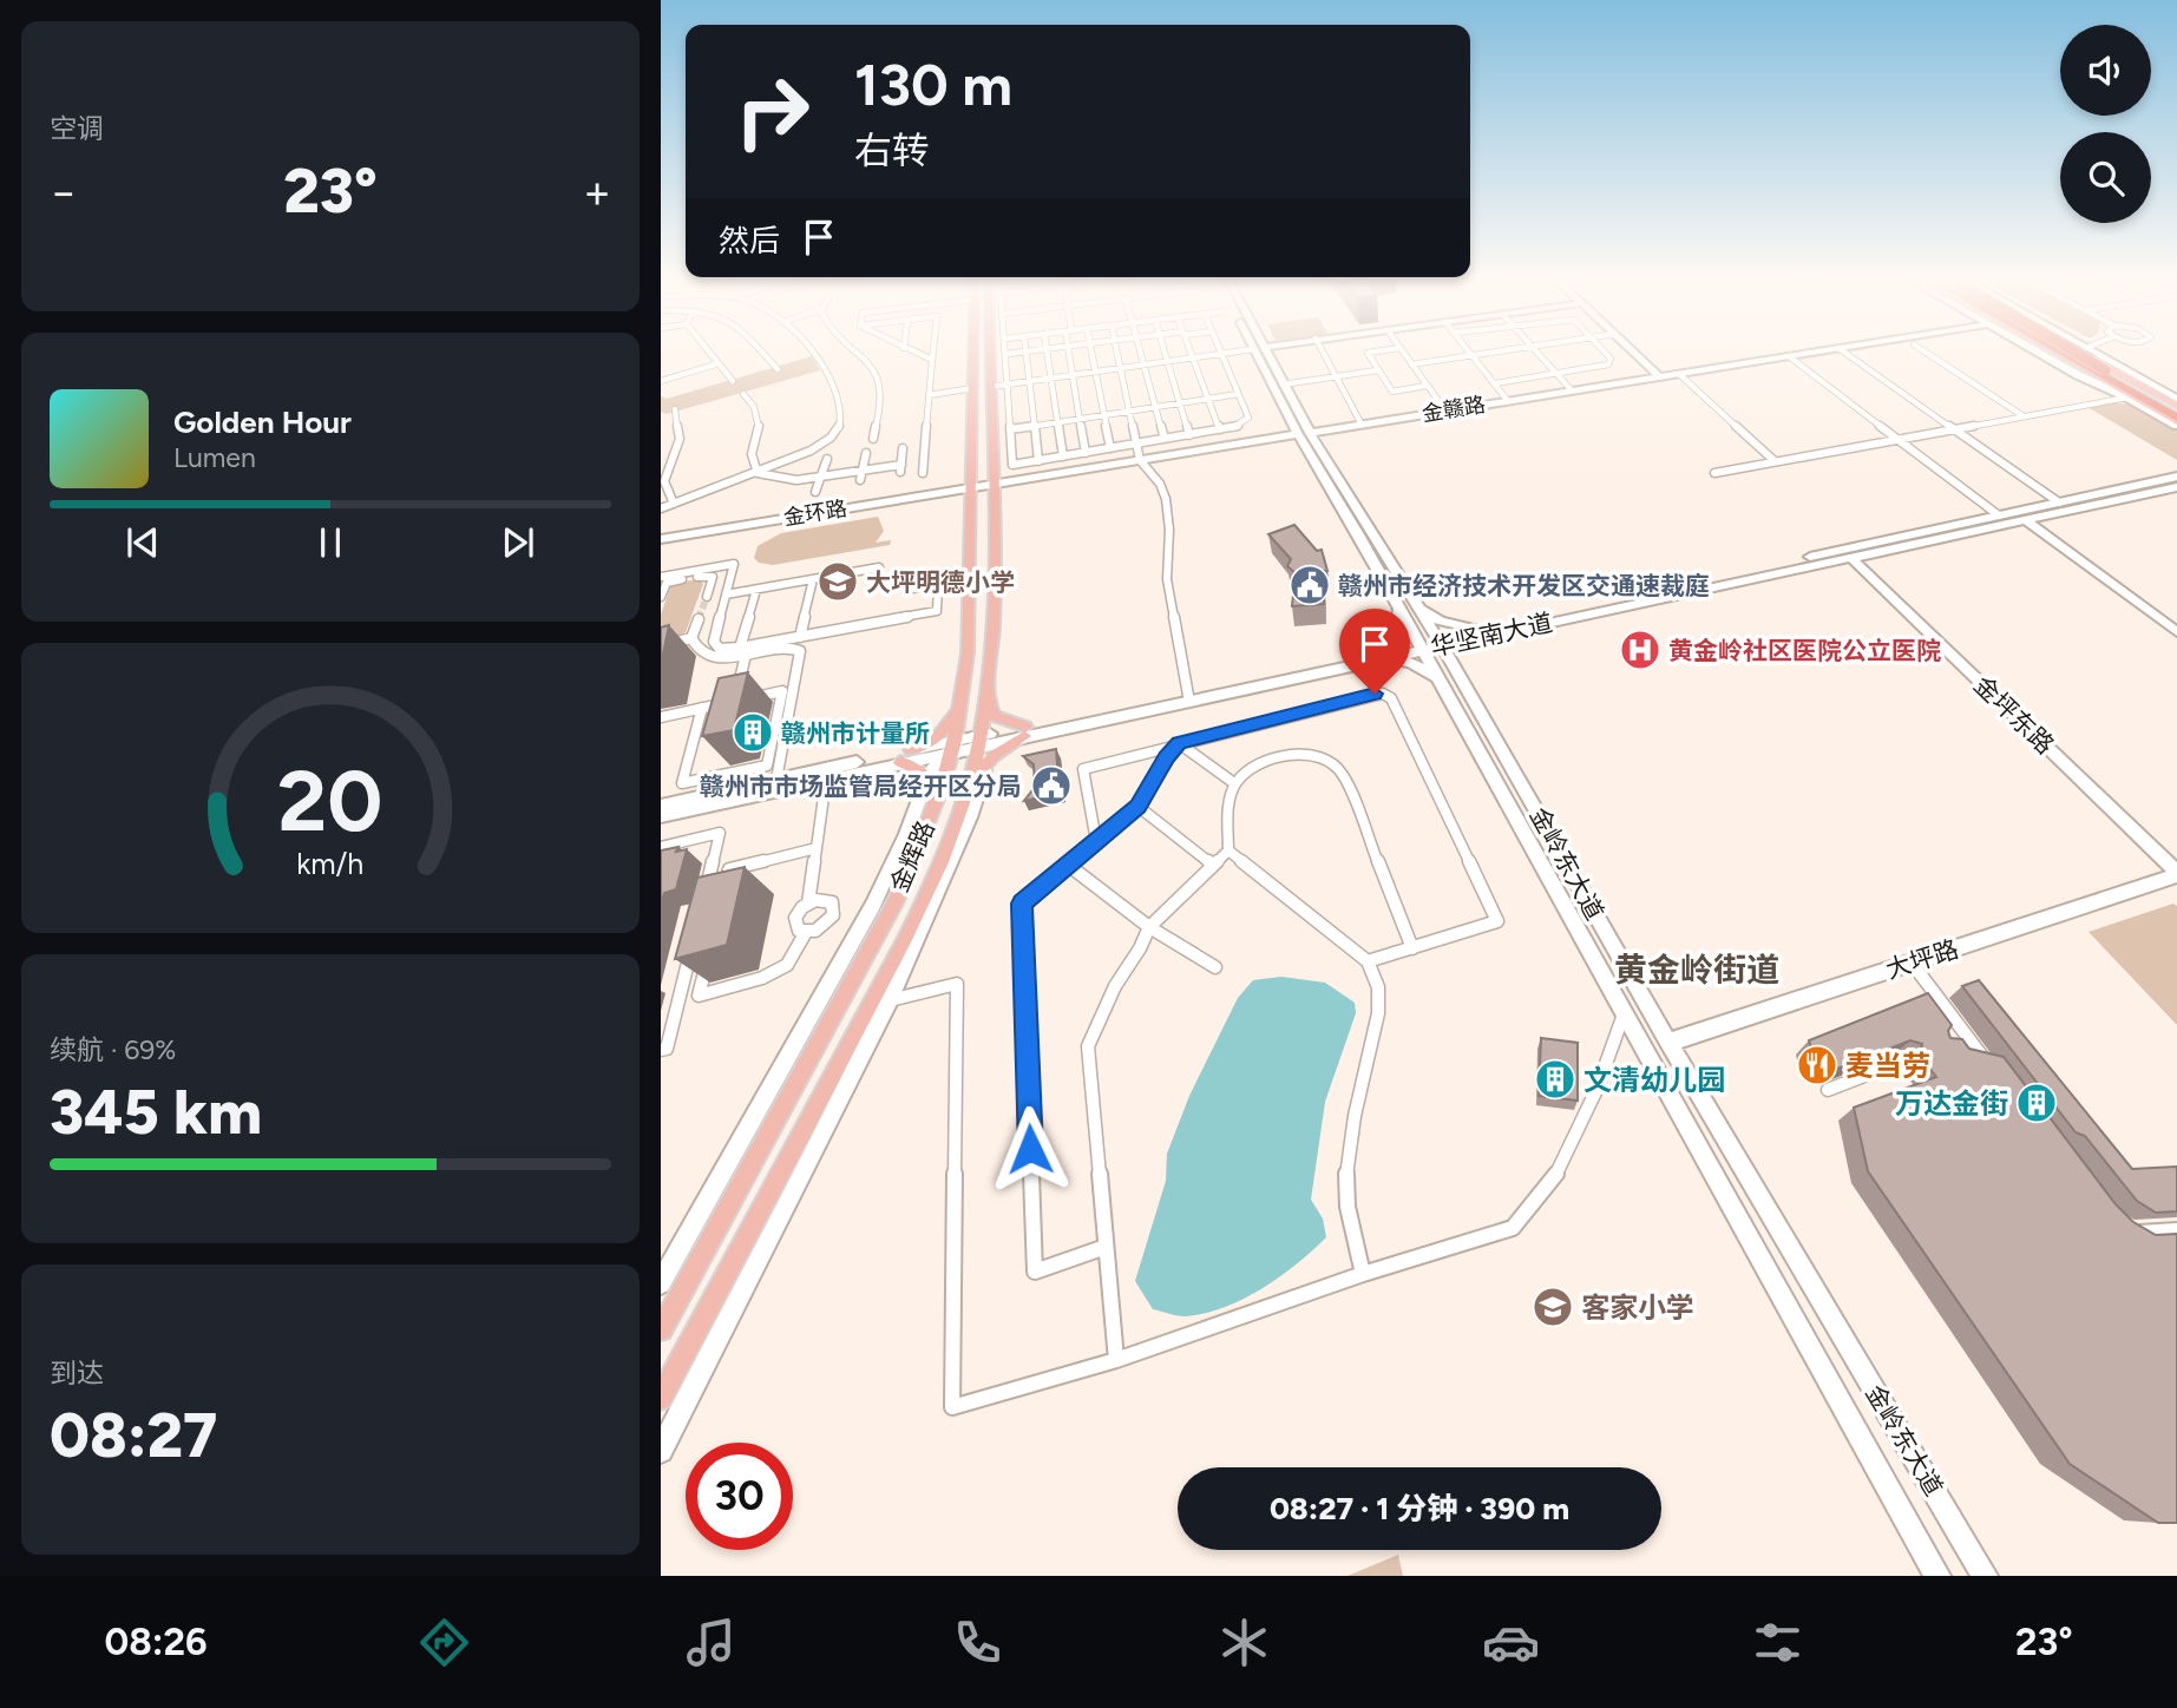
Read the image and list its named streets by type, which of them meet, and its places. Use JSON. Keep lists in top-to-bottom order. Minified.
{"streets":{"main road":["金赣路","华坚南大道","金坪东路","金辉路","金岭东大道","大坪路"],"street":["金环路"]},"crossings":[["金赣路","金环路"],["金赣路","金辉路"],["金赣路","金岭东大道"],["金环路","金辉路"],["华坚南大道","金坪东路"],["华坚南大道","金辉路"],["华坚南大道","金岭东大道"],["金坪东路","大坪路"],["金岭东大道","大坪路"]],"districts":["黄金岭街道"],"places":{"school or university":["大坪明德小学","客家小学"],"public building":["赣州市经济技术开发区交通速裁庭","赣州市市场监管局经开区分局"],"hospital":["黄金岭社区医院公立医院"],"building":["赣州市计量所","文清幼儿园","万达金街"],"restaurant":["麦当劳"]},"page":{"tile":["空调",["续航 · 69%","345 km"],["到达","08:27"]],"turn":["130 m","右转"],"heat":["−","23°","+"],"then":"然后","song":["Golden Hour","Lumen"],"limit":"30","trip":"08:27 · 1 分钟 · 390 m","tabs":["08:26","23°"],"gauge":["20","km/h"]}}
